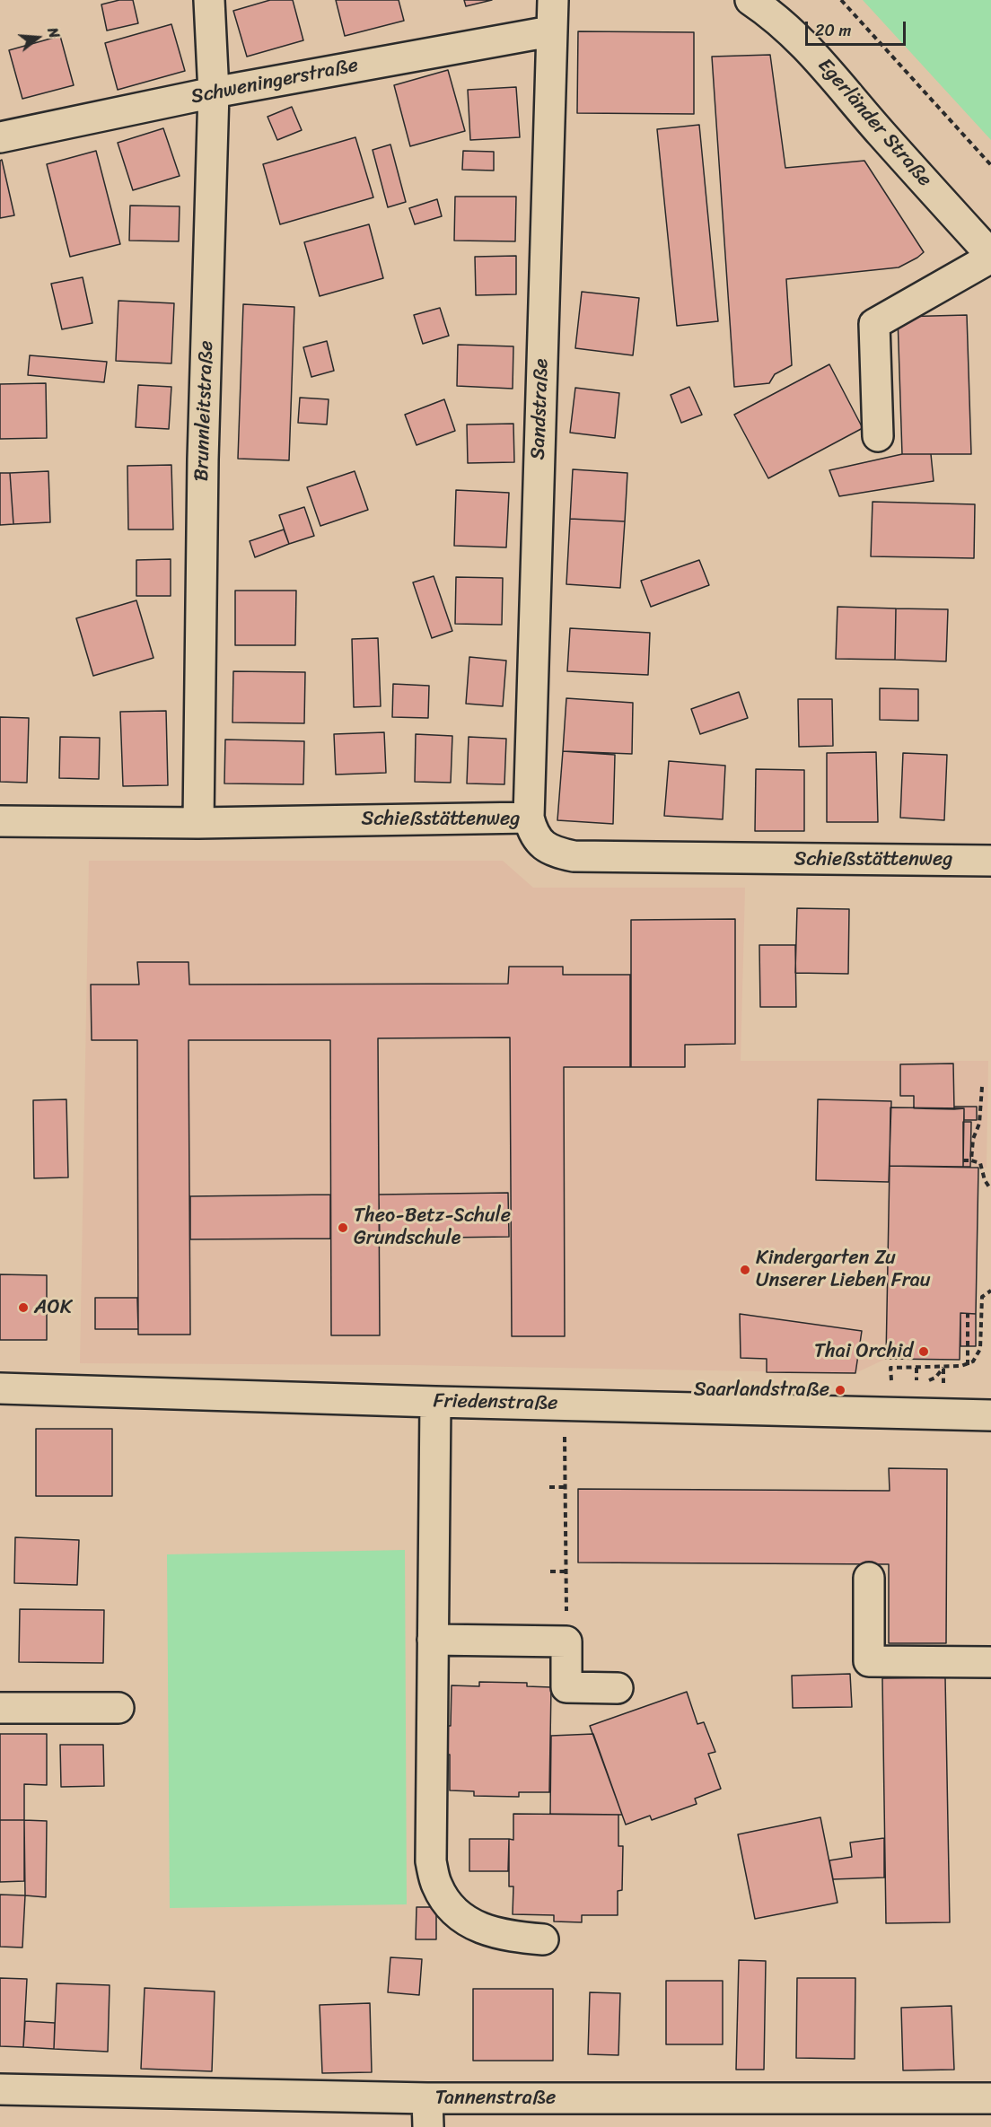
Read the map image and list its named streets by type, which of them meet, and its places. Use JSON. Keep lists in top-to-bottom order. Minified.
{"streets":{"street":["Schweningerstraße","Egerländer Straße","Sandstraße","Brunnleitstraße","Schießstättenweg","Friedenstraße","Tannenstraße"]},"crossings":[["Schweningerstraße","Sandstraße"],["Schweningerstraße","Brunnleitstraße"],["Sandstraße","Schießstättenweg"],["Brunnleitstraße","Schießstättenweg"]],"places":["Theo-Betz-Schule Grundschule","Kindergarten Zu Unserer Lieben Frau","AOK","Thai Orchid","Saarlandstraße"],"scale_bar":"20 m","north":"right"}
